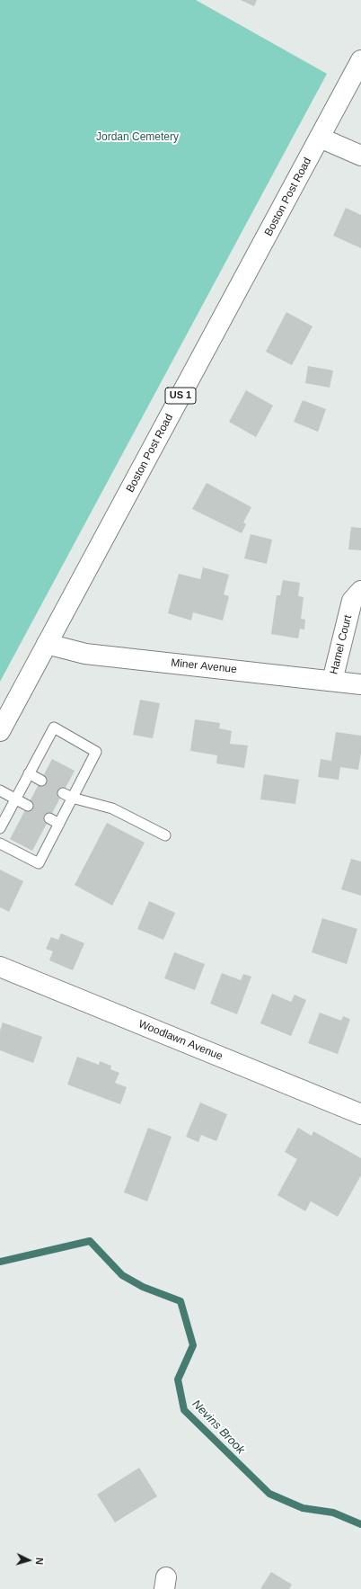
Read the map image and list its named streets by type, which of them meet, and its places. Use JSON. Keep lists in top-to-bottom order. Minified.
{"streets":{"street":["Boston Post Road","US 1","Hamel Court","Miner Avenue","Woodlawn Avenue"]},"crossings":[["Boston Post Road","Miner Avenue"],["Hamel Court","Miner Avenue"]],"water":["Nevins Brook"],"parks":["Jordan Cemetery"],"north":"right"}
